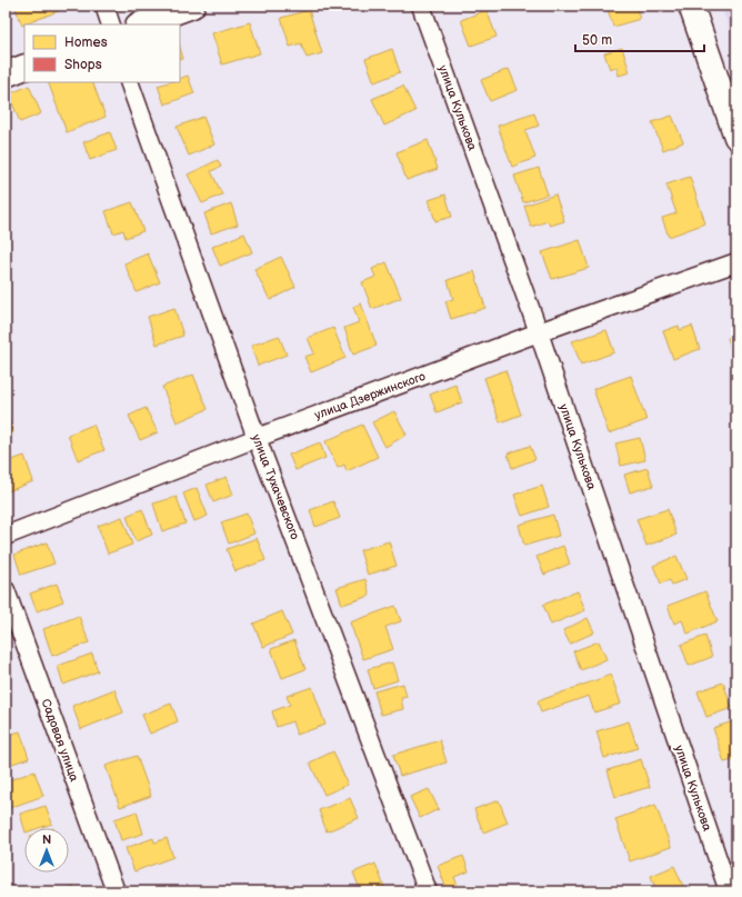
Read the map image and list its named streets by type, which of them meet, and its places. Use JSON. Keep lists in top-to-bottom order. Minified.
{"streets":{"street":["улица Кулькова","улица Дзержинского","улица Тухачевского","Садовая улица"]},"crossings":[["улица Кулькова","улица Дзержинского"],["улица Дзержинского","улица Тухачевского"]],"legend":["Homes","Shops"],"scale_bar":"50 m","north":"top"}
